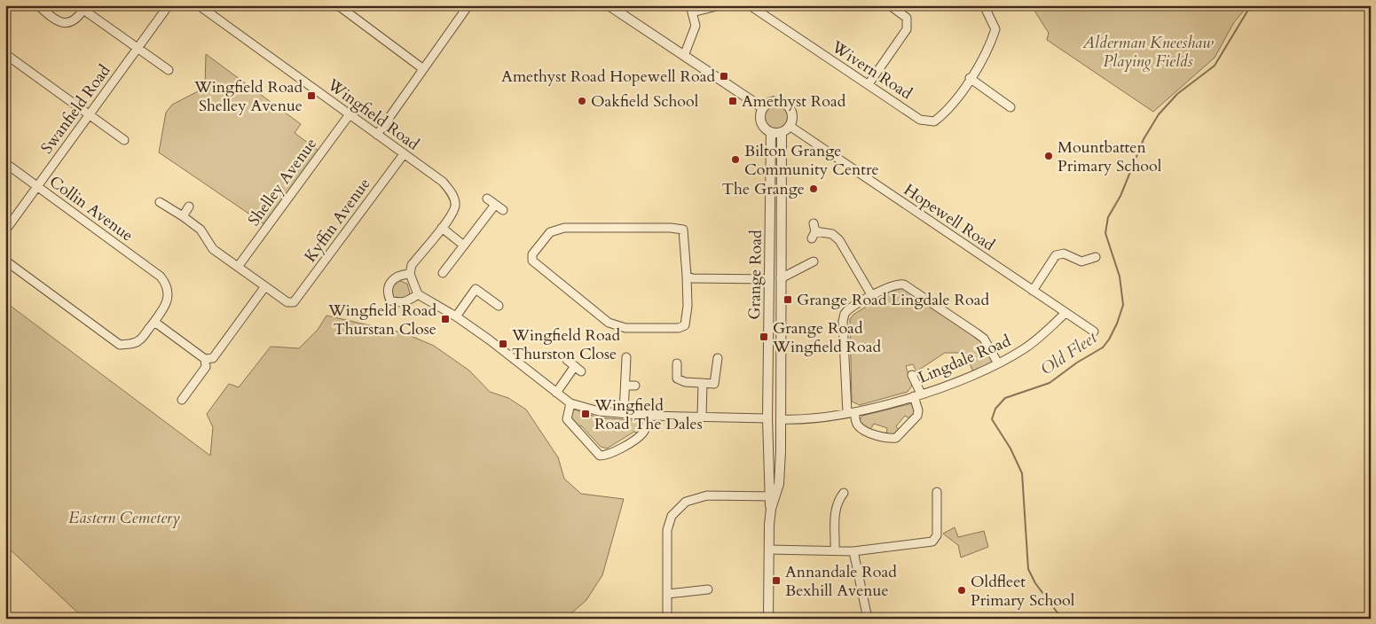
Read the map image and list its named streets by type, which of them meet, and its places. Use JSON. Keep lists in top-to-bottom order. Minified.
{"streets":{"street":["Wivern Road","Swanfield Road","Wingfield Road","Shelley Avenue","Collin Avenue","Hopewell Road","Kyffin Avenue","Grange Road","Lingdale Road"]},"crossings":[["Swanfield Road","Collin Avenue"],["Wingfield Road","Shelley Avenue"],["Wingfield Road","Kyffin Avenue"],["Hopewell Road","Grange Road"],["Hopewell Road","Lingdale Road"],["Grange Road","Lingdale Road"]],"water":["Old Fleet"],"parks":["Alderman Kneeshaw Playing Fields","Eastern Cemetery"],"places":{"transit":["Amethyst Road Hopewell Road","Wingfield Road Shelley Avenue","Amethyst Road","Grange Road Lingdale Road","Wingfield Road Thurstan Close","Grange Road Wingfield Road","Wingfield Road Thurston Close","Wingfield Road The Dales","Annandale Road Bexhill Avenue"],"other":["Oakfield School","Mountbatten Primary School","Bilton Grange Community Centre","The Grange","Oldfleet Primary School"]}}
